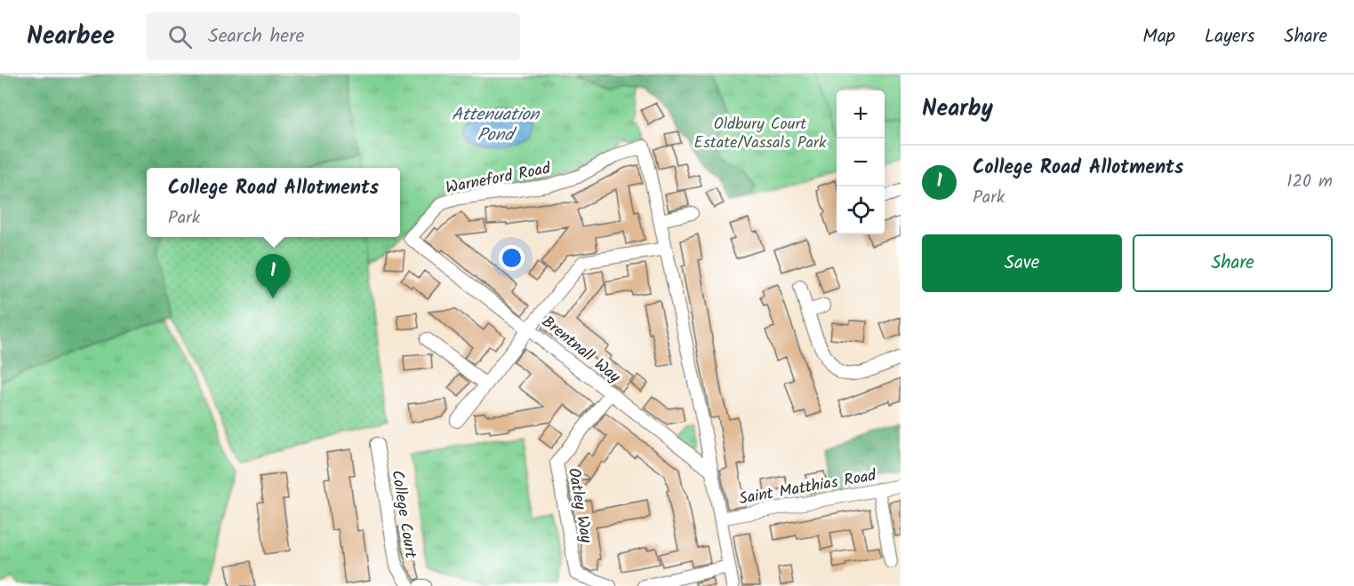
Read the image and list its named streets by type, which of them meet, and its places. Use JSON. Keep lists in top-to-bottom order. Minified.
{"streets":{"street":["Warneford Road","Brentnall Way","Saint Matthias Road","Oatley Way","College Court"]},"crossings":[["Warneford Road","Brentnall Way"],["Brentnall Way","Oatley Way"]],"water":["Attenuation Pond"],"parks":["Oldbury Court Estate/Vassals Park"],"page":{"header":"Nearbee","search":"Search here","nav":["Map","Layers","Share"],"heading":"Nearby","map_buttons":["+","−"],"list":[{"mark":"1","name":"College Road Allotments","note":"Park","value":"120 m"}],"popup":["College Road Allotments","Park"],"buttons":["Save","Share"],"pins":"1"}}
